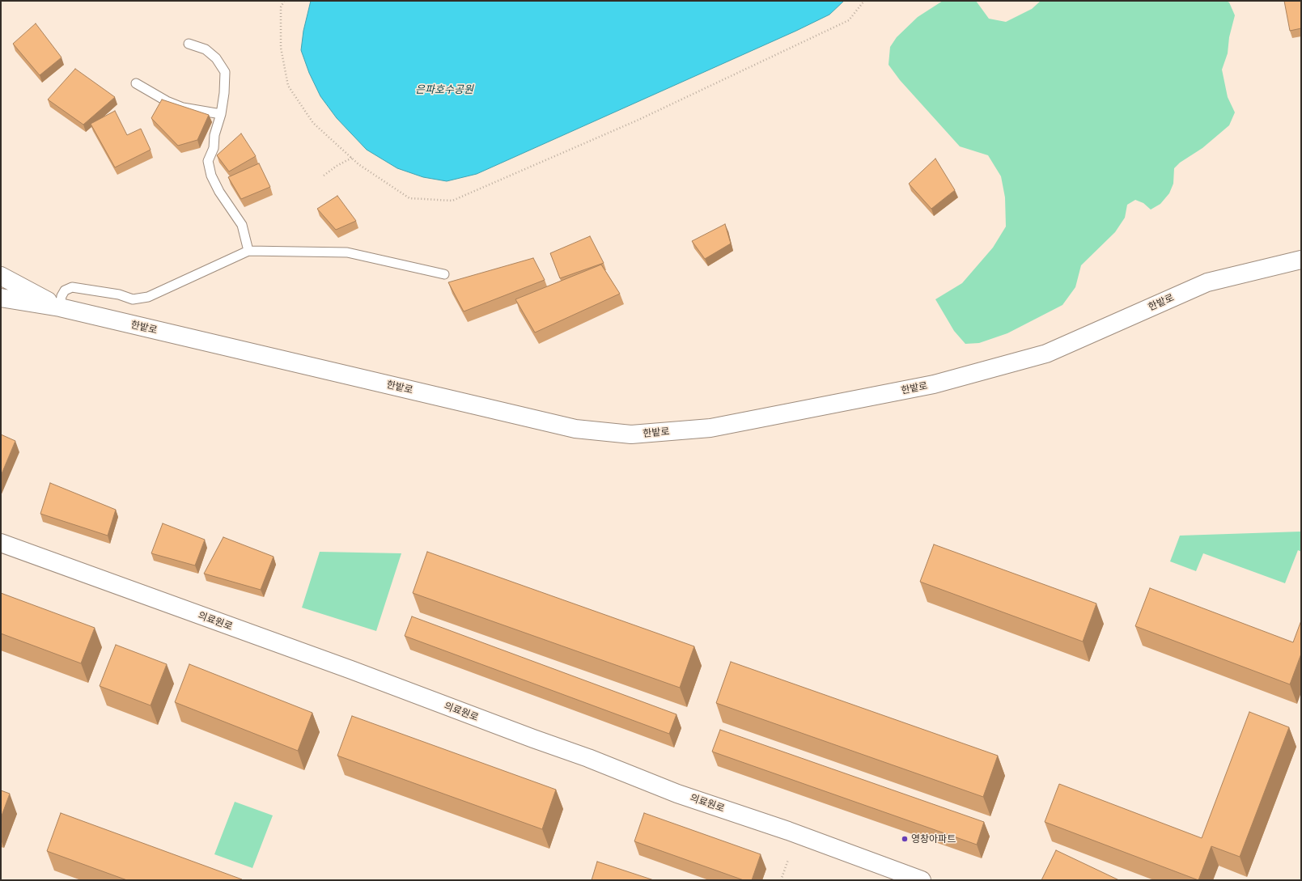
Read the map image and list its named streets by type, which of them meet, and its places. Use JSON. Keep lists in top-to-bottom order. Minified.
{"streets":{"street":["한밭로","의료원로"]},"water":["은파호수공원"],"places":["영창아파트"]}
